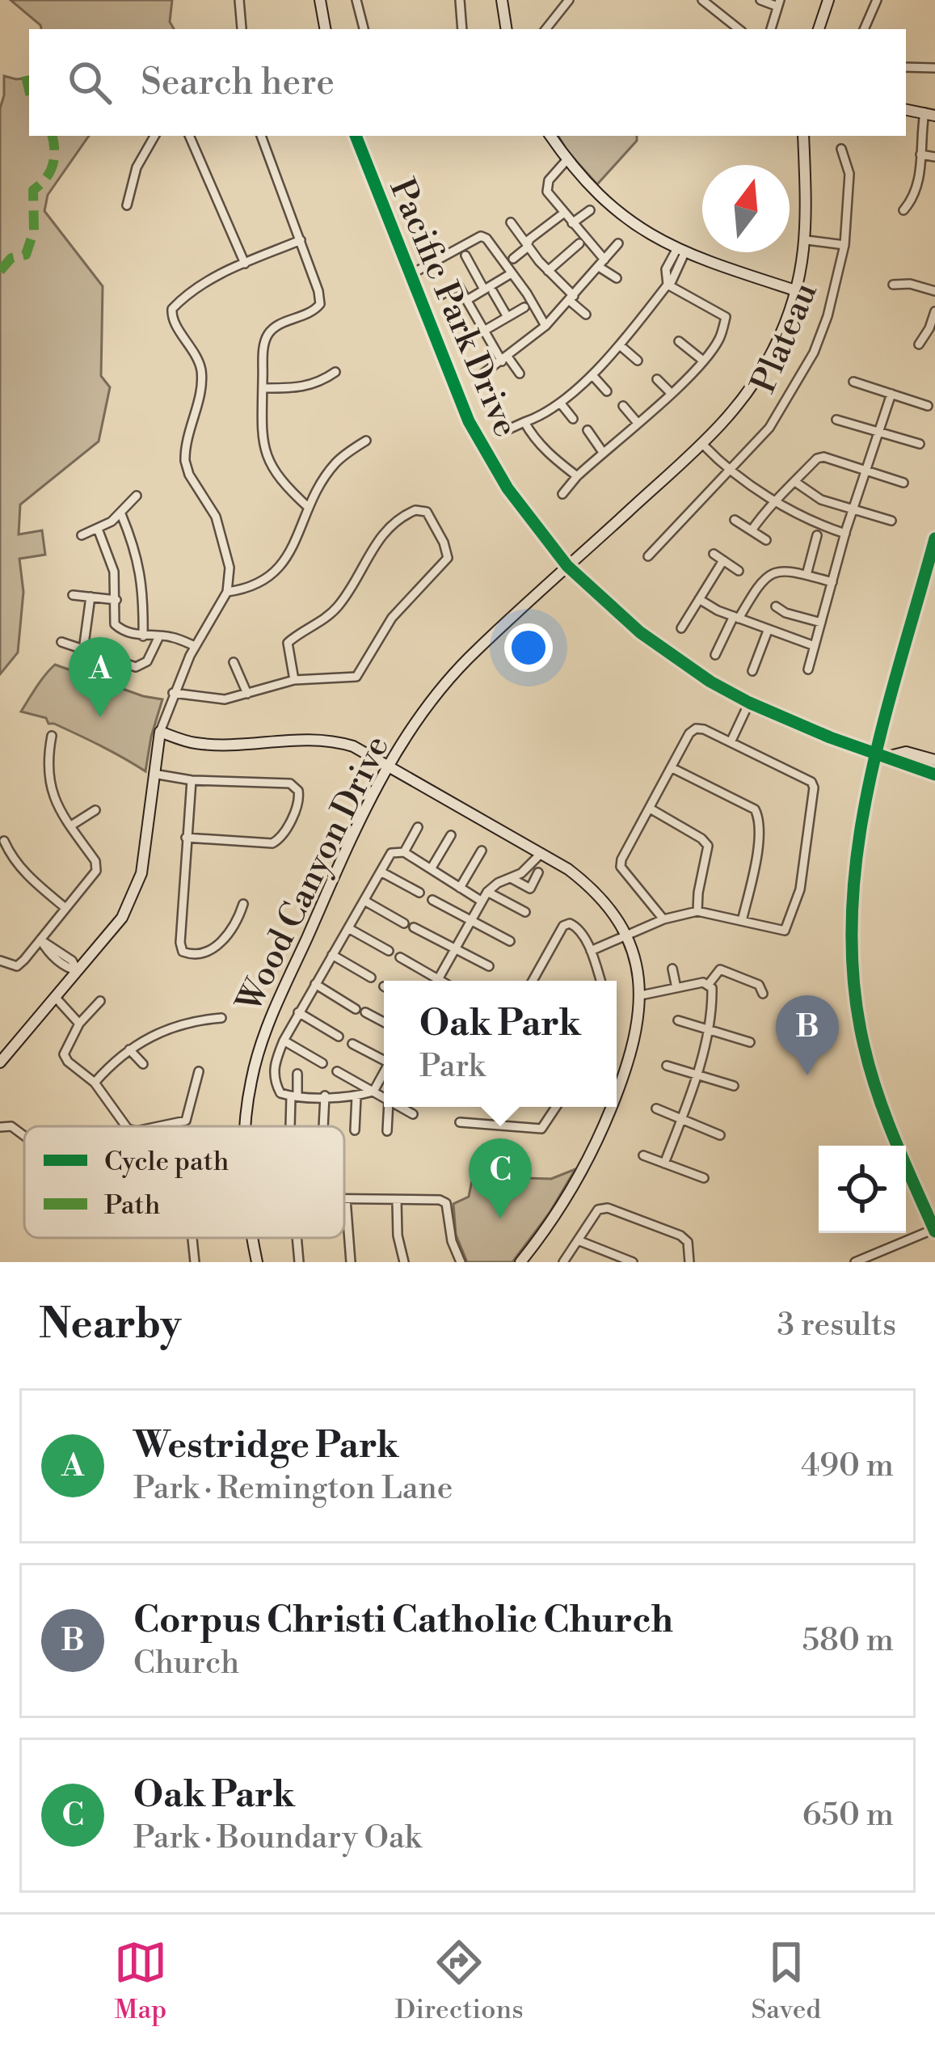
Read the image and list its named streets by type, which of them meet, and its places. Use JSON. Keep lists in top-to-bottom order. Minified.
{"streets":{"main road":["Pacific Park Drive","Wood Canyon Drive"],"street":["Plateau"]},"crossings":[["Pacific Park Drive","Wood Canyon Drive"]],"legend":["Cycle path","Path"],"north":"top","page":{"search":"Search here","pins":["A","B","C"],"popup":["Oak Park","Park"],"heading":["Nearby","3 results"],"list":[{"mark":"A","name":"Westridge Park","note":"Park · Remington Lane","value":"490 m"},{"mark":"B","name":"Corpus Christi Catholic Church","note":"Church","value":"580 m"},{"mark":"C","name":"Oak Park","note":"Park · Boundary Oak","value":"650 m"}],"nav":["Map","Directions","Saved"]}}
